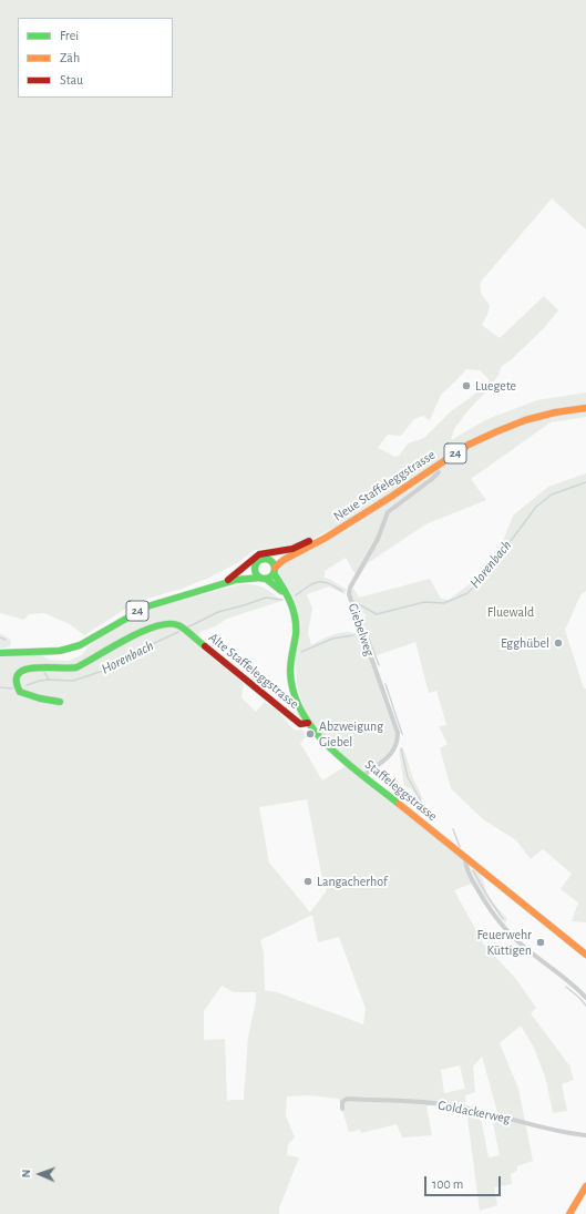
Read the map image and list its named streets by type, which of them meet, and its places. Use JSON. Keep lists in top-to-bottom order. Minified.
{"streets":{"street":["24","Neue Staffeleggstrasse","Giebelweg","Alte Staffeleggstrasse","Staffeleggstrasse","Goldackerweg"]},"crossings":[["24","Neue Staffeleggstrasse"],["24","Staffeleggstrasse"],["Neue Staffeleggstrasse","Staffeleggstrasse"],["Giebelweg","Staffeleggstrasse"],["Alte Staffeleggstrasse","Staffeleggstrasse"]],"water":["Horenbach"],"parks":["Fluewald"],"places":["Luegete","Egghübel","Abzweigung Giebel","Langacherhof","Feuerwehr Küttigen"],"legend":["Frei","Zäh","Stau"],"scale_bar":"100 m","north":"left"}
